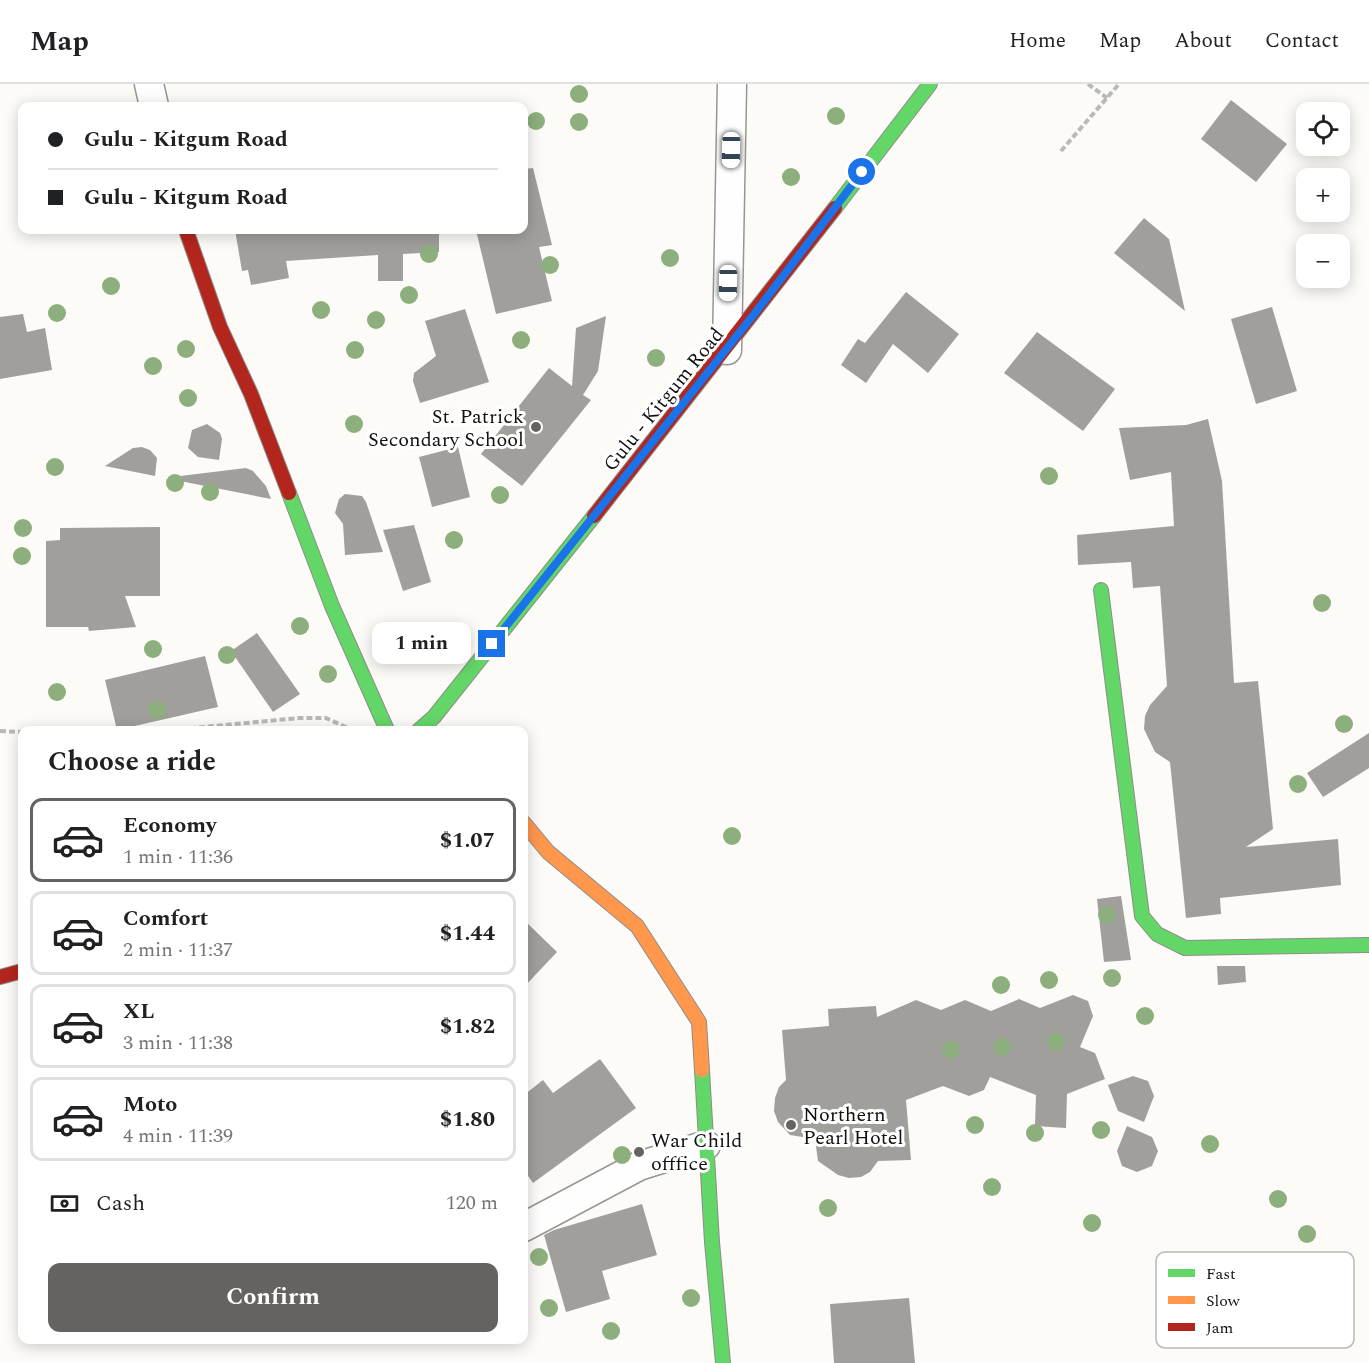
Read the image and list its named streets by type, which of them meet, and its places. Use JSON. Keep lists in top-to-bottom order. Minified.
{"streets":{"street":["Gulu - Kitgum Road"]},"places":["St. Patrick Secondary School","Northern Pearl Hotel","War Child offfice"],"legend":["Fast","Slow","Jam"],"page":{"header":"Map","nav":["Home","Map","About","Contact"],"map_buttons":["+","−"],"banner":["Gulu - Kitgum Road","Gulu - Kitgum Road"],"bubble":"1 min","heading":"Choose a ride","list":[{"name":"Economy","note":"1 min · 11:36","value":"$1.07"},{"name":"Comfort","note":"2 min · 11:37","value":"$1.44"},{"name":"XL","note":"3 min · 11:38","value":"$1.82"},{"name":"Moto","note":"4 min · 11:39","value":"$1.80"}],"pay":["Cash","120 m"],"buttons":"Confirm"}}
